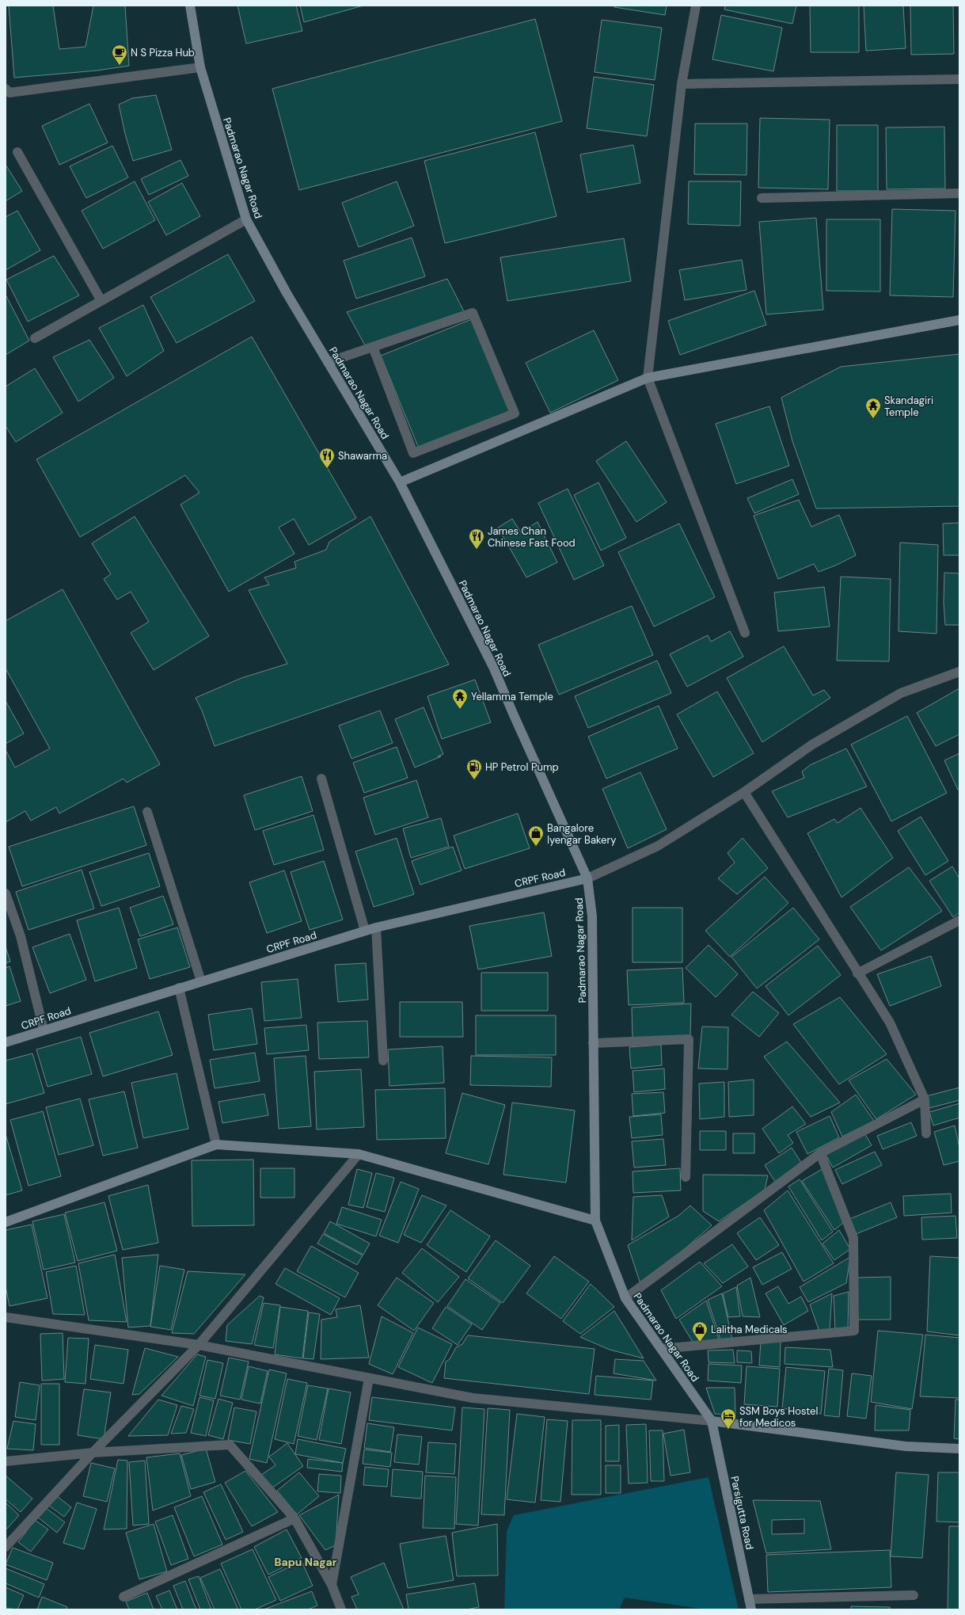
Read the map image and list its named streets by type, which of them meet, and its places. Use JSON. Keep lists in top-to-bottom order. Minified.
{"streets":{"street":["Padmarao Nagar Road","CRPF Road","Parsigutta Road"]},"crossings":[["Padmarao Nagar Road","CRPF Road"],["Padmarao Nagar Road","Parsigutta Road"]],"districts":["Bapu Nagar"],"places":{"cafe":["N S Pizza Hub"],"temple":["Skandagiri Temple","Yellamma Temple"],"restaurant":["Shawarma","James Chan Chinese Fast Food"],"fuel station":["HP Petrol Pump"],"shop":["Bangalore Iyengar Bakery","Lalitha Medicals"],"hotel":["SSM Boys Hostel for Medicos"]}}
